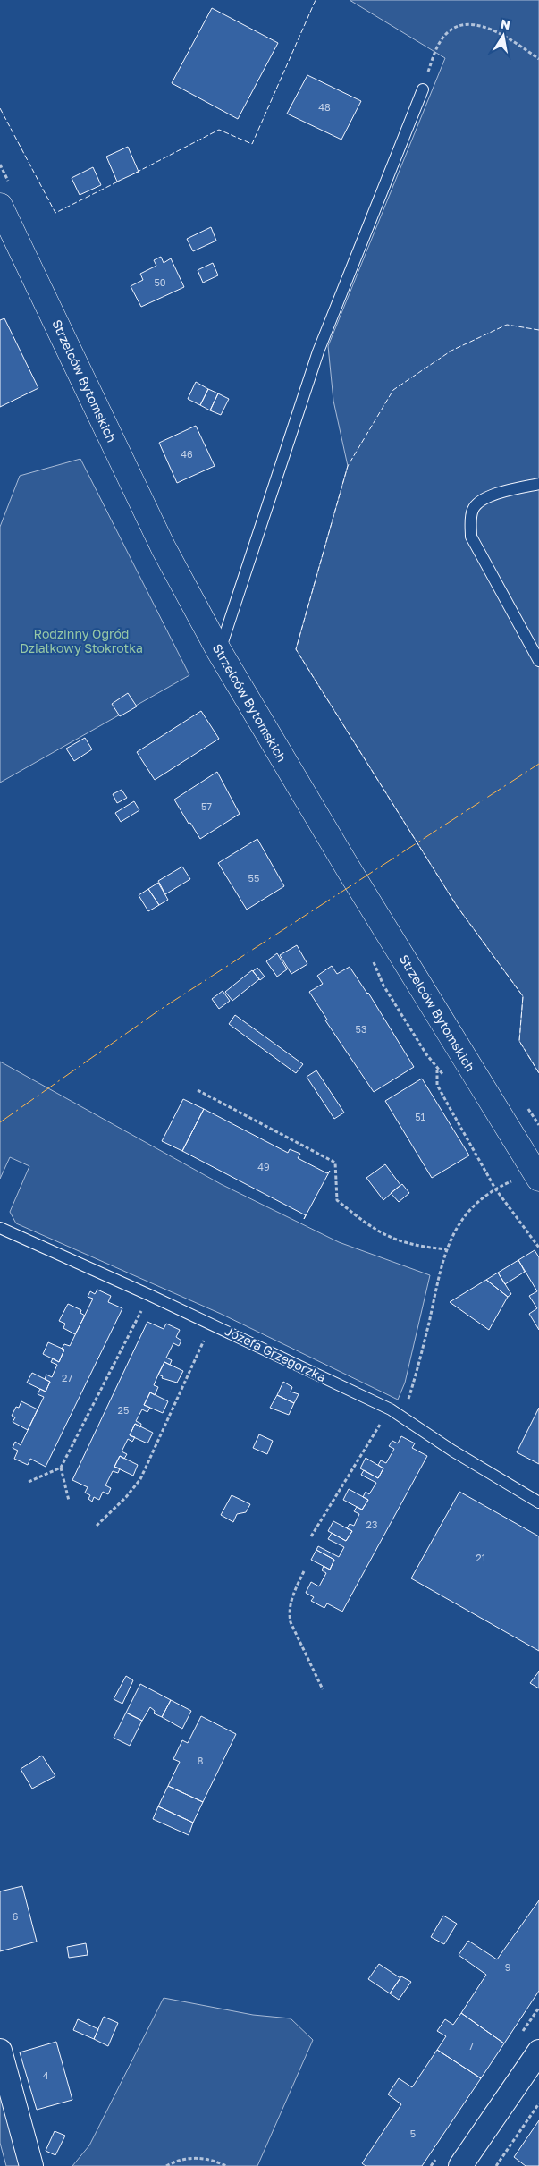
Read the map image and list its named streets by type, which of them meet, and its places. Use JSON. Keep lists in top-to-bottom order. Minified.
{"streets":{"street":["Strzelców Bytomskich"],"lane":["Józefa Grzegorzka"]},"parks":["Rodzinny Ogród Działkowy Stokrotka"],"house_numbers":["48","50","46","57","55","53","51","49","27","25","23","21","8","6","9","7","4","5"],"north":"top"}
